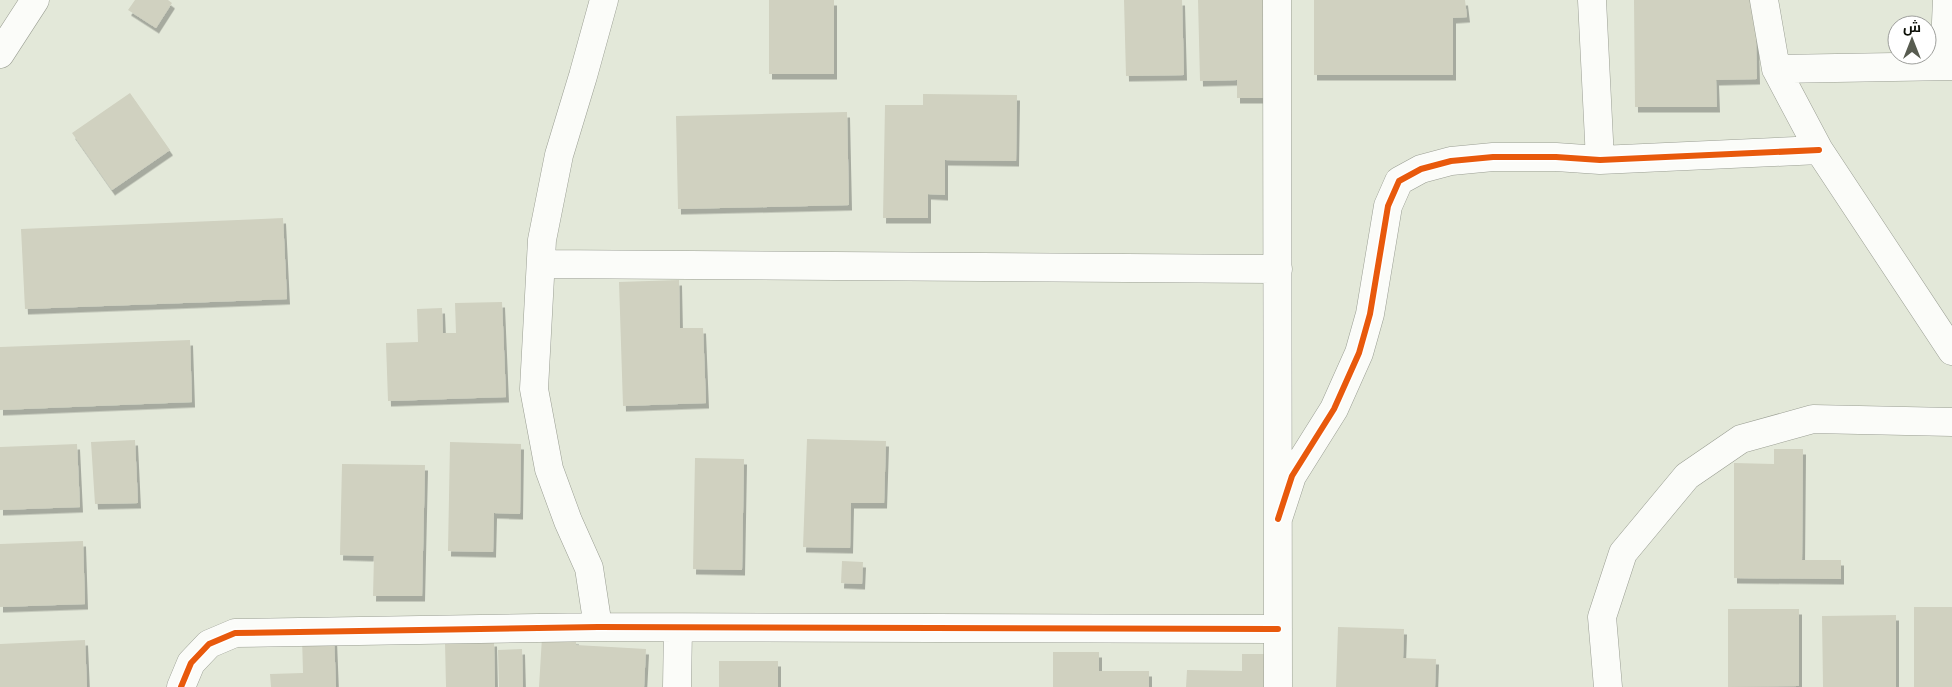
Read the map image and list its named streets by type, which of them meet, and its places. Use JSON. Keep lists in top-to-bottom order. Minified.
{"north":"top"}
